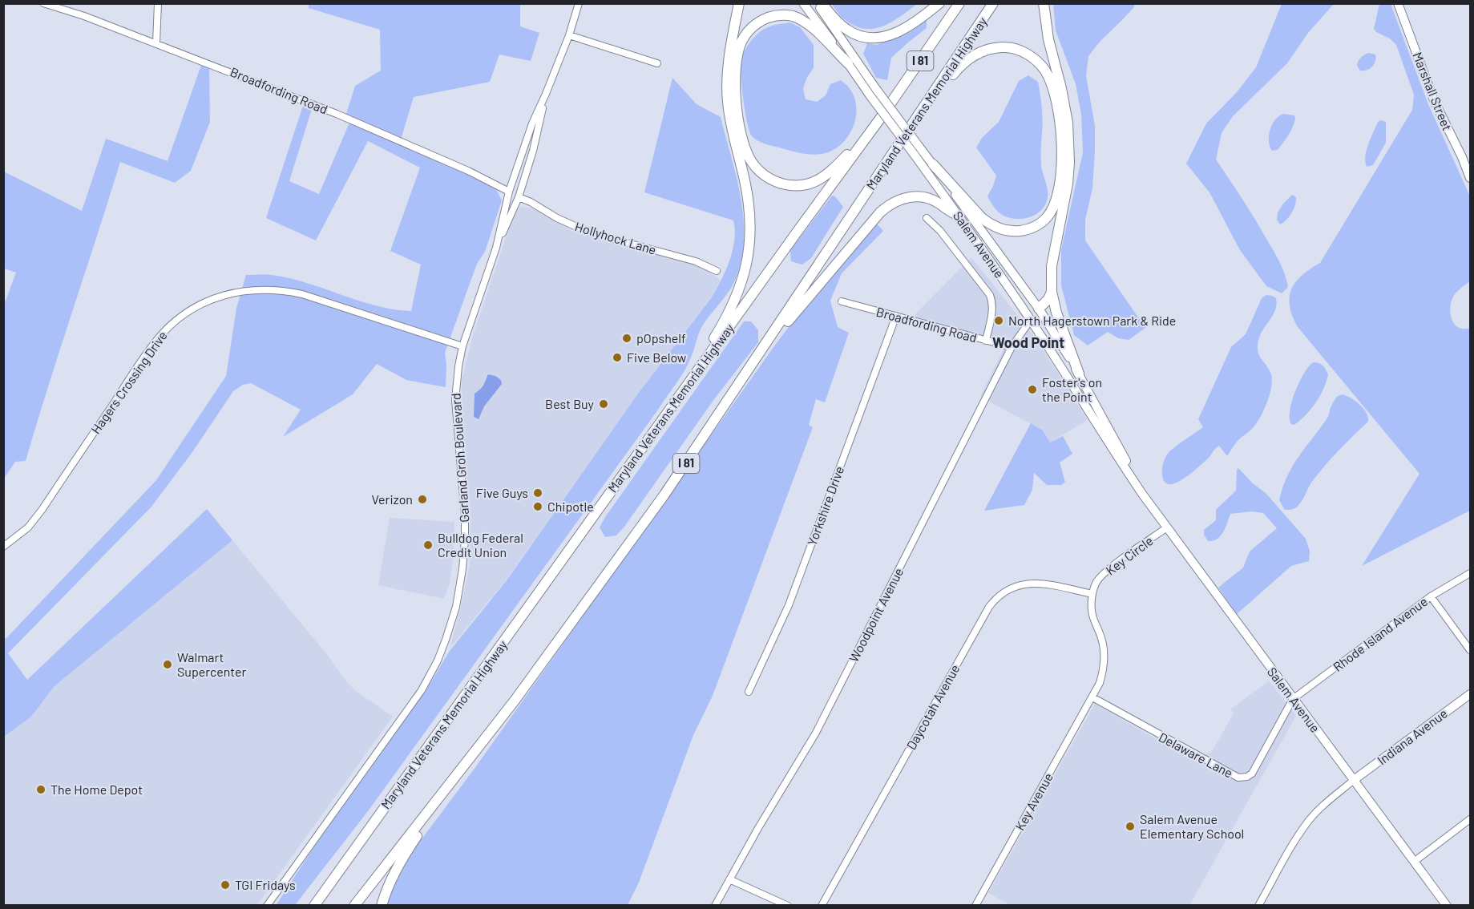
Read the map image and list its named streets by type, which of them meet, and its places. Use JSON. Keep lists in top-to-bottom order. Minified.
{"streets":{"highway":["I 81","Maryland Veterans Memorial Highway"],"main road":["Marshall Street","Salem Avenue","Indiana Avenue"],"street":["Broadfording Road","Hollyhock Lane","Hagers Crossing Drive","Garland Groh Boulevard","Yorkshire Drive","Key Circle","Woodpoint Avenue","Rhode Island Avenue","Daycotah Avenue","Delaware Lane","Key Avenue"]},"crossings":[["Broadfording Road","Garland Groh Boulevard"],["Broadfording Road","Yorkshire Drive"],["Broadfording Road","Woodpoint Avenue"],["Hollyhock Lane","Garland Groh Boulevard"],["Salem Avenue","Key Circle"],["Salem Avenue","Woodpoint Avenue"],["Salem Avenue","Rhode Island Avenue"],["Salem Avenue","Indiana Avenue"],["Salem Avenue","Delaware Lane"],["Hagers Crossing Drive","Garland Groh Boulevard"],["Key Circle","Daycotah Avenue"],["Rhode Island Avenue","Delaware Lane"],["Delaware Lane","Key Avenue"]],"districts":["Wood Point"],"places":["North Hagerstown Park & Ride","pOpshelf","Five Below","Foster's on the Point","Best Buy","Five Guys","Verizon","Chipotle","Bulldog Federal Credit Union","Walmart Supercenter","The Home Depot","Salem Avenue Elementary School","TGI Fridays"]}
